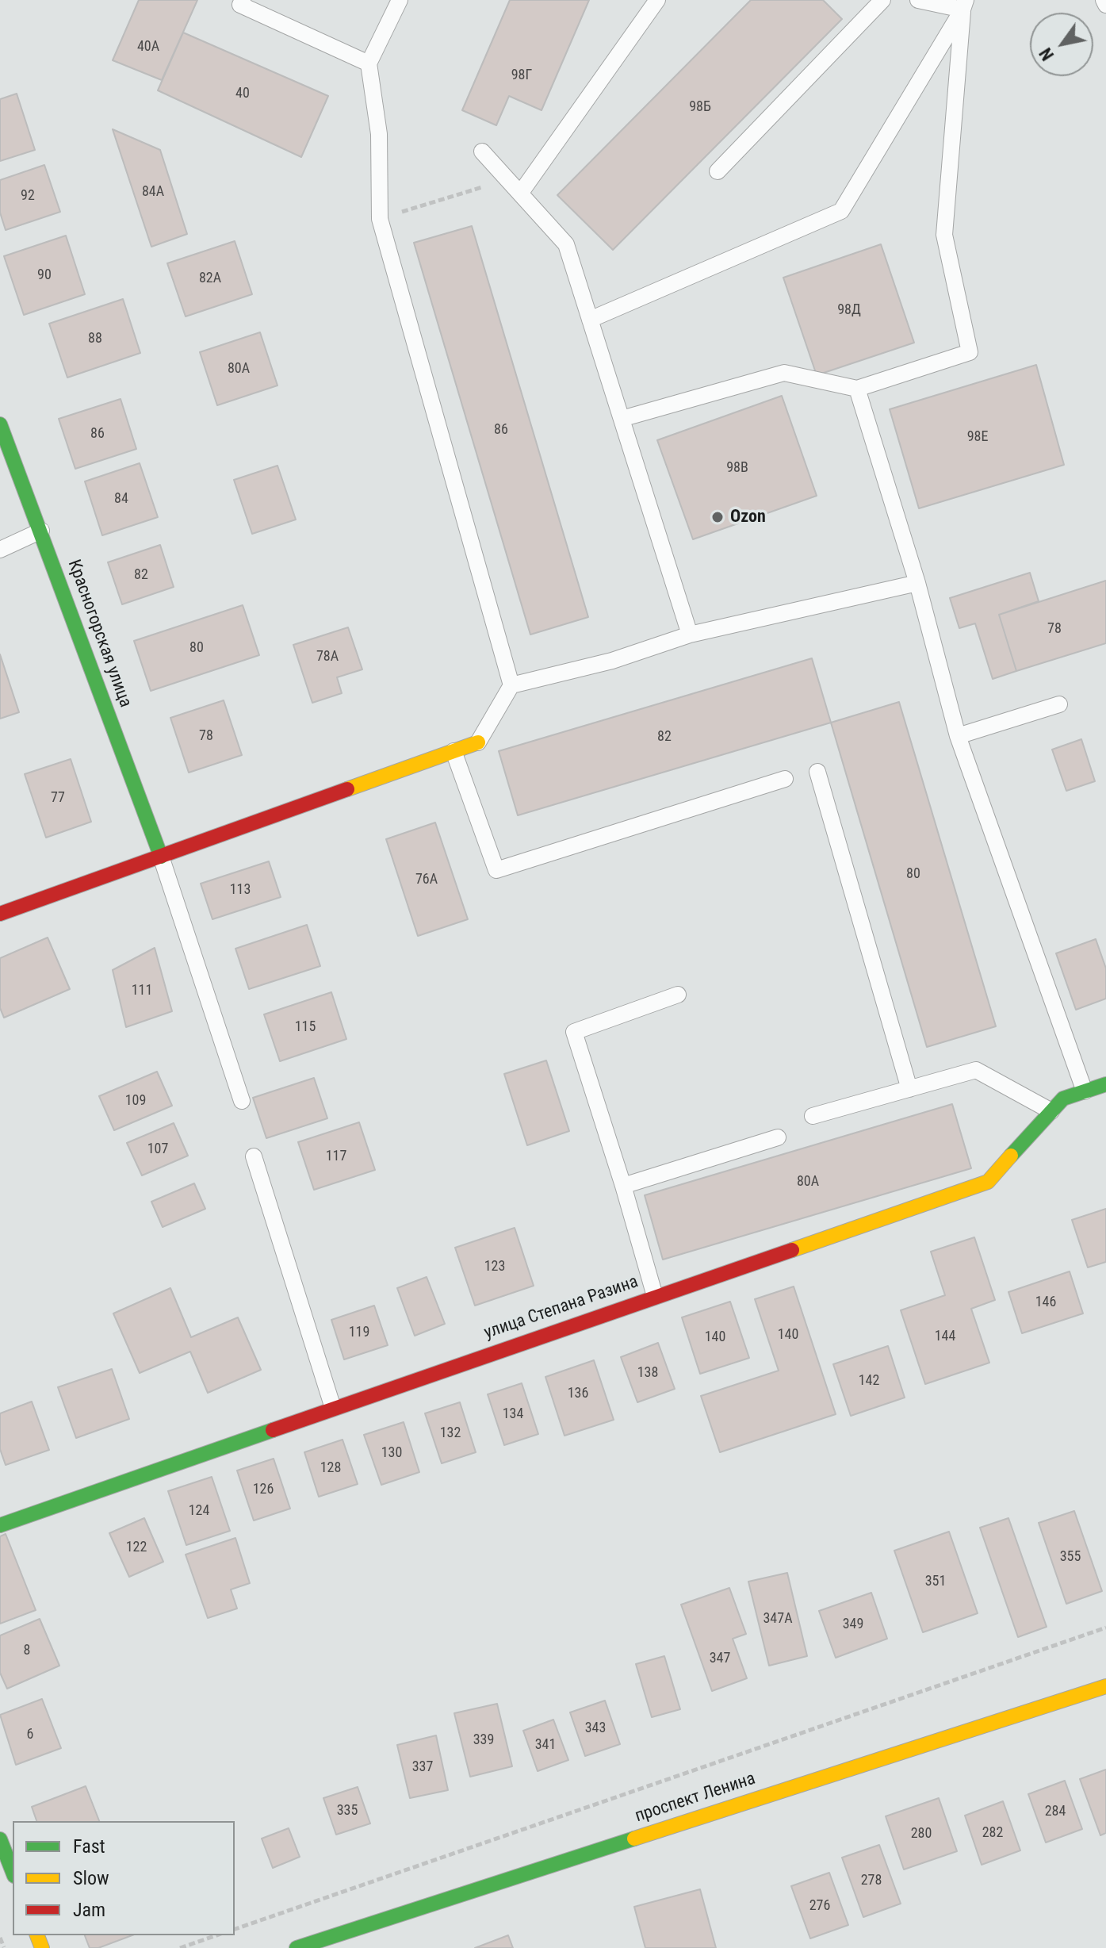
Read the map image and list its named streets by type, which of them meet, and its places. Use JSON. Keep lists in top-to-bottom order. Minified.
{"streets":{"street":["Красногорская улица","улица Степана Разина","проспект Ленина"]},"places":["Ozon"],"house_numbers":["40А","98Г","40","98Б","84А","92","90","82А","98Д","88","80А","86","86","98Е","98В","84","82","78","80","78А","78","82","77","80","76А","113","111","115","109","107","117","80А","123","146","119","140","144","140","138","142","136","134","132","130","128","126","124","122","355","351","347А","349","8","347","343","6","339","341","337","335","284","282","280","278","276"],"legend":["Fast","Slow","Jam"],"north":"bottom left"}
